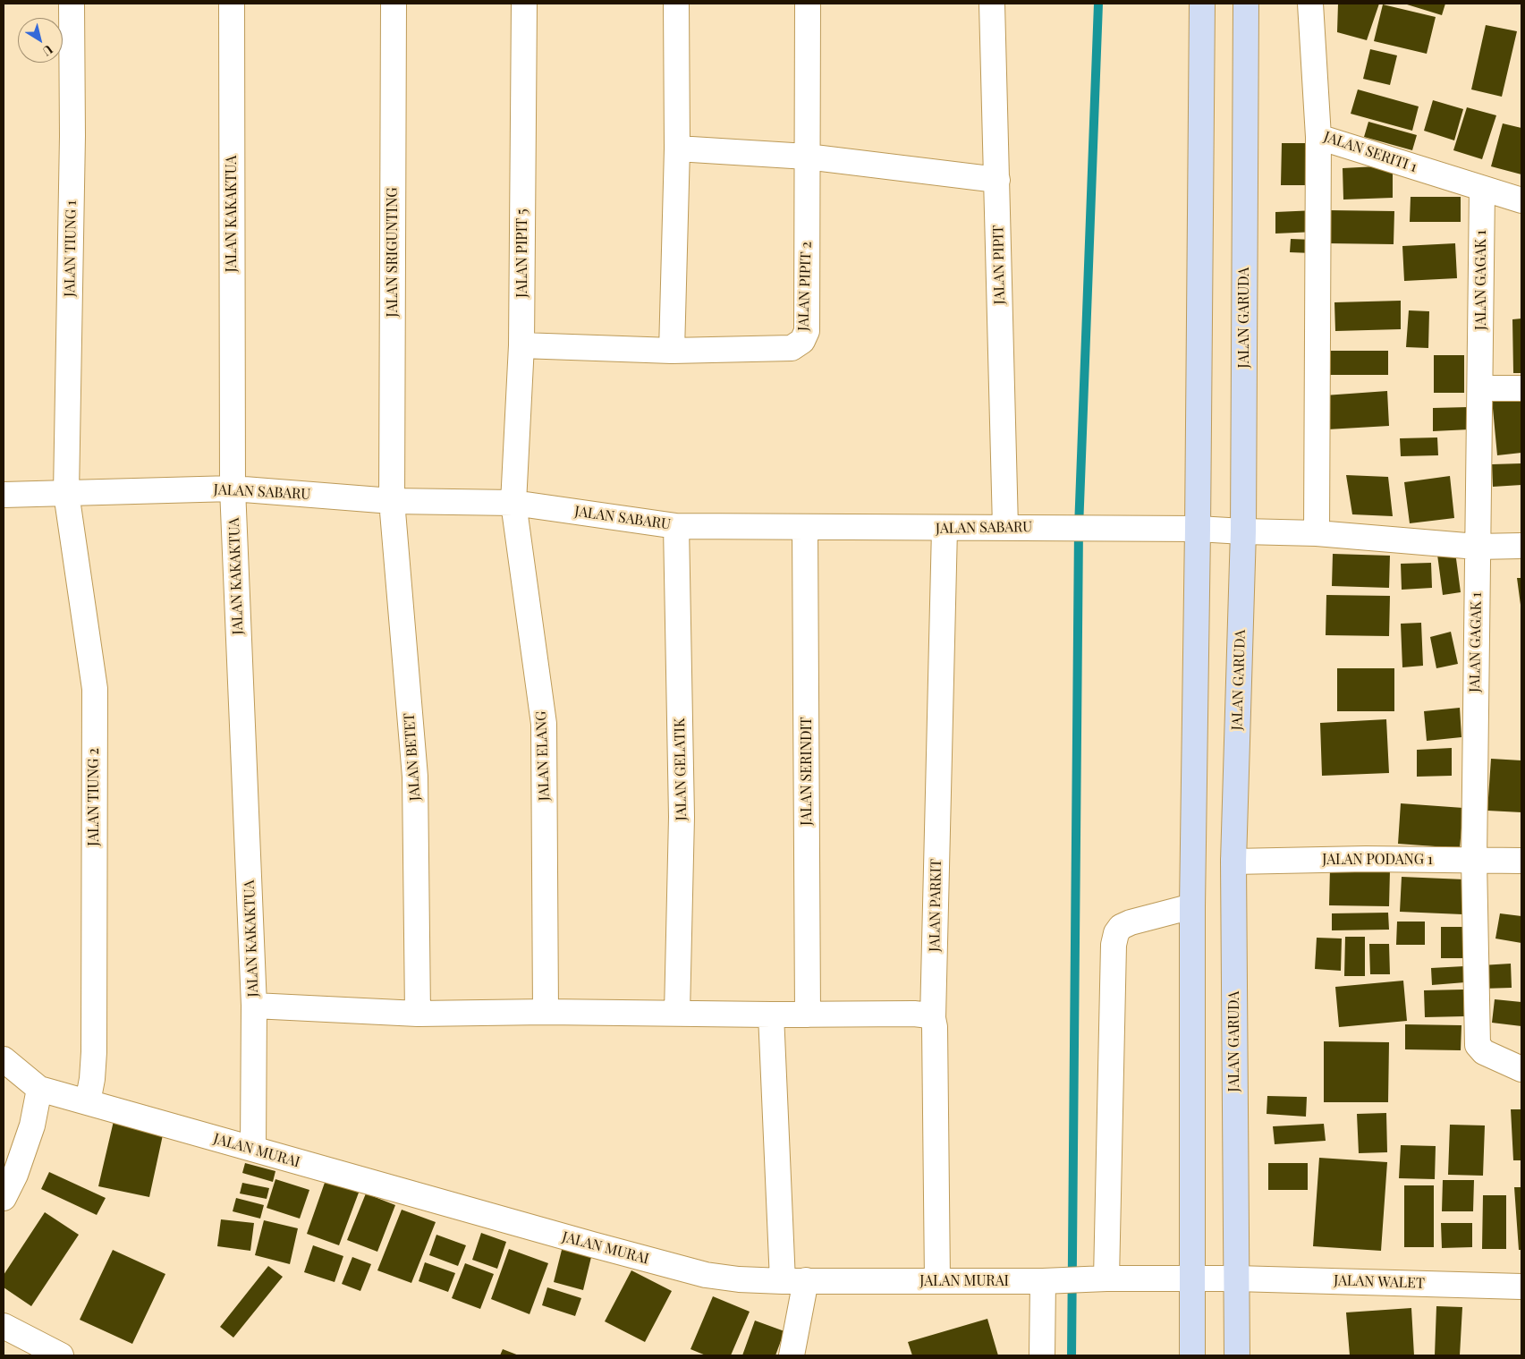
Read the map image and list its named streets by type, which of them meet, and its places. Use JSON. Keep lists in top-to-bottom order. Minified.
{"streets":{"main road":["JALAN GARUDA"],"street":["JALAN SERITI 1","JALAN KAKAKTUA","JALAN TIUNG 1","JALAN SRIGUNTING","JALAN PIPIT 5","JALAN PIPIT","JALAN GAGAK 1","JALAN PIPIT 2","JALAN SABARU","JALAN ELANG","JALAN BETET","JALAN GELATIK","JALAN SERINDIT","JALAN TIUNG 2","JALAN PODANG 1","JALAN PARKIT","JALAN MURAI","JALAN WALET"]},"crossings":[["JALAN SERITI 1","JALAN GAGAK 1"],["JALAN KAKAKTUA","JALAN SABARU"],["JALAN KAKAKTUA","JALAN MURAI"],["JALAN TIUNG 1","JALAN SABARU"],["JALAN TIUNG 1","JALAN TIUNG 2"],["JALAN SRIGUNTING","JALAN SABARU"],["JALAN SRIGUNTING","JALAN BETET"],["JALAN PIPIT 5","JALAN PIPIT 2"],["JALAN PIPIT 5","JALAN SABARU"],["JALAN PIPIT 5","JALAN ELANG"],["JALAN PIPIT","JALAN SABARU"],["JALAN GAGAK 1","JALAN SABARU"],["JALAN GAGAK 1","JALAN PODANG 1"],["JALAN GARUDA","JALAN SABARU"],["JALAN GARUDA","JALAN PODANG 1"],["JALAN GARUDA","JALAN MURAI"],["JALAN GARUDA","JALAN WALET"],["JALAN SABARU","JALAN ELANG"],["JALAN SABARU","JALAN BETET"],["JALAN SABARU","JALAN GELATIK"],["JALAN SABARU","JALAN SERINDIT"],["JALAN SABARU","JALAN TIUNG 2"],["JALAN SABARU","JALAN PARKIT"],["JALAN TIUNG 2","JALAN MURAI"],["JALAN PARKIT","JALAN MURAI"],["JALAN MURAI","JALAN WALET"]],"north":"bottom right"}
